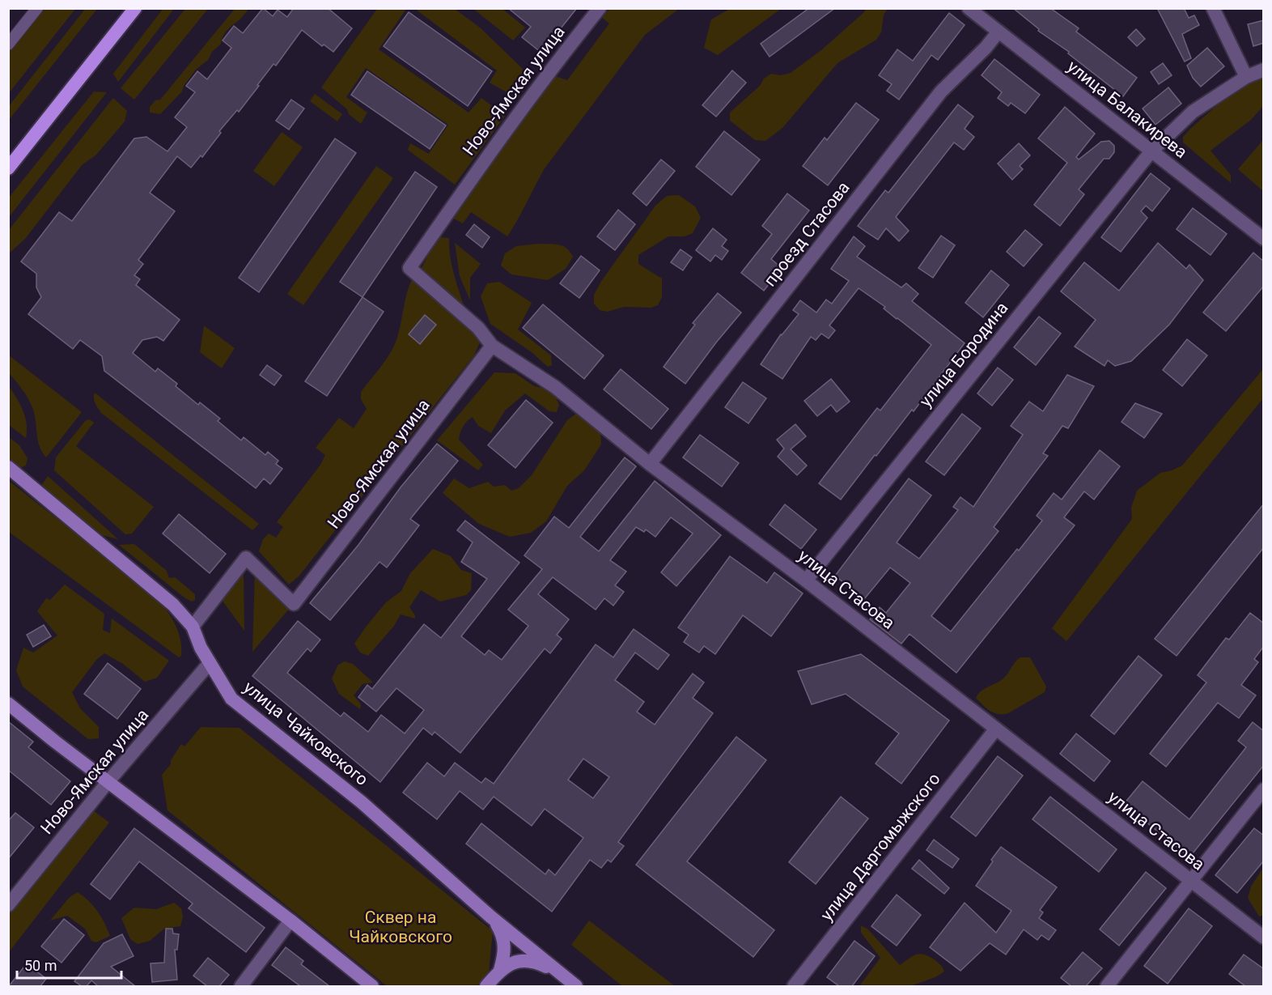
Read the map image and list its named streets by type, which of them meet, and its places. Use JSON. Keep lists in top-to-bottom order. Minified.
{"streets":{"main road":["улица Чайковского"],"street":["Ново-Ямская улица","улица Балакирева","проезд Стасова","улица Бородина","улица Стасова","улица Даргомыжского"]},"crossings":[["Ново-Ямская улица","улица Стасова"],["Ново-Ямская улица","улица Чайковского"],["улица Балакирева","проезд Стасова"],["улица Балакирева","улица Бородина"],["проезд Стасова","улица Стасова"],["улица Бородина","улица Стасова"],["улица Стасова","улица Даргомыжского"]],"parks":["Сквер на Чайковского"],"scale_bar":"50 m"}
